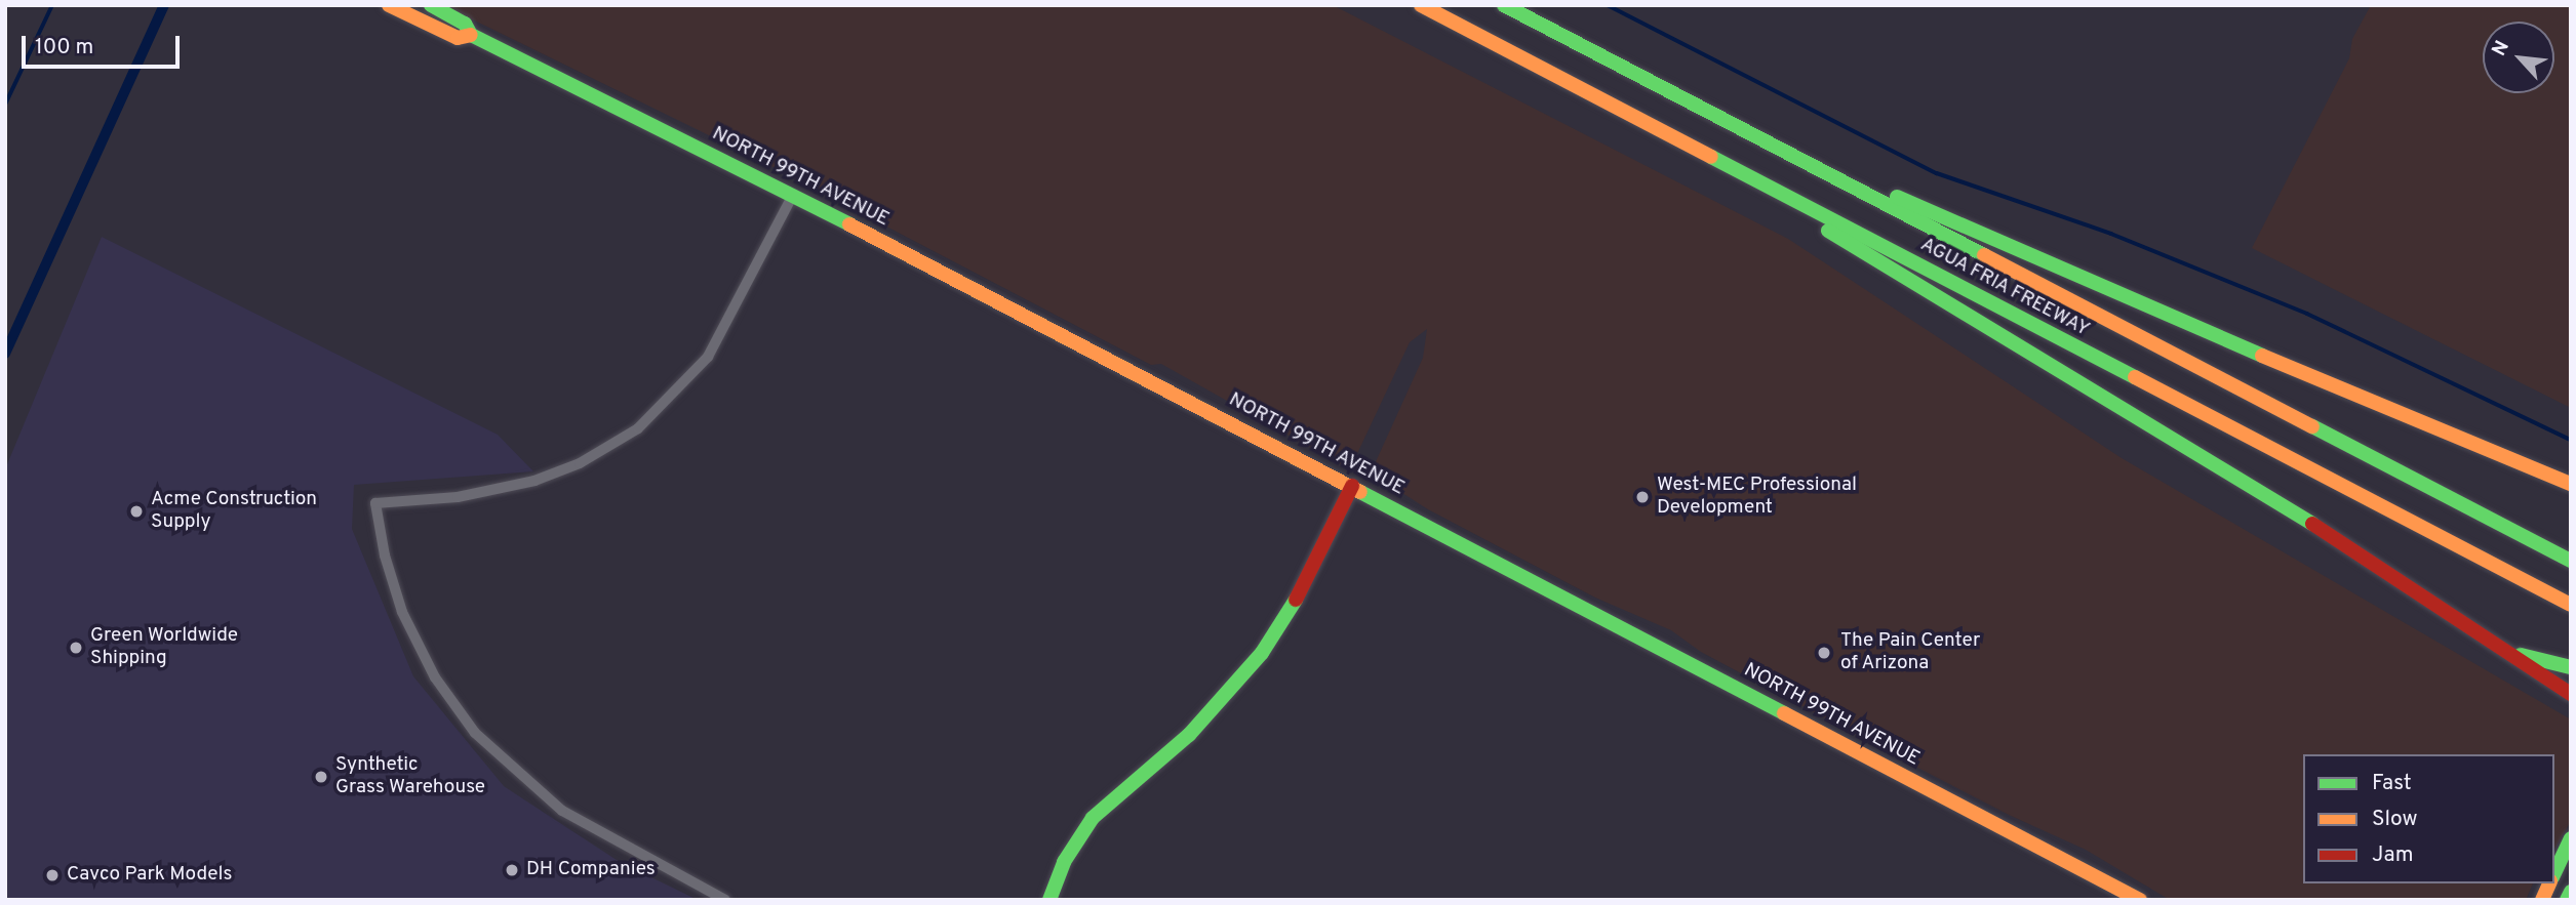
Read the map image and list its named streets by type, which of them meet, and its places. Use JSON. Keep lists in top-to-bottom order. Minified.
{"streets":{"main road":["NORTH 99TH AVENUE","AGUA FRIA FREEWAY"]},"places":["West-MEC Professional Development","Acme Construction Supply","Green Worldwide Shipping","The Pain Center of Arizona","Synthetic Grass Warehouse","DH Companies","Cavco Park Models"],"legend":["Fast","Slow","Jam"],"scale_bar":"100 m","north":"top left"}
